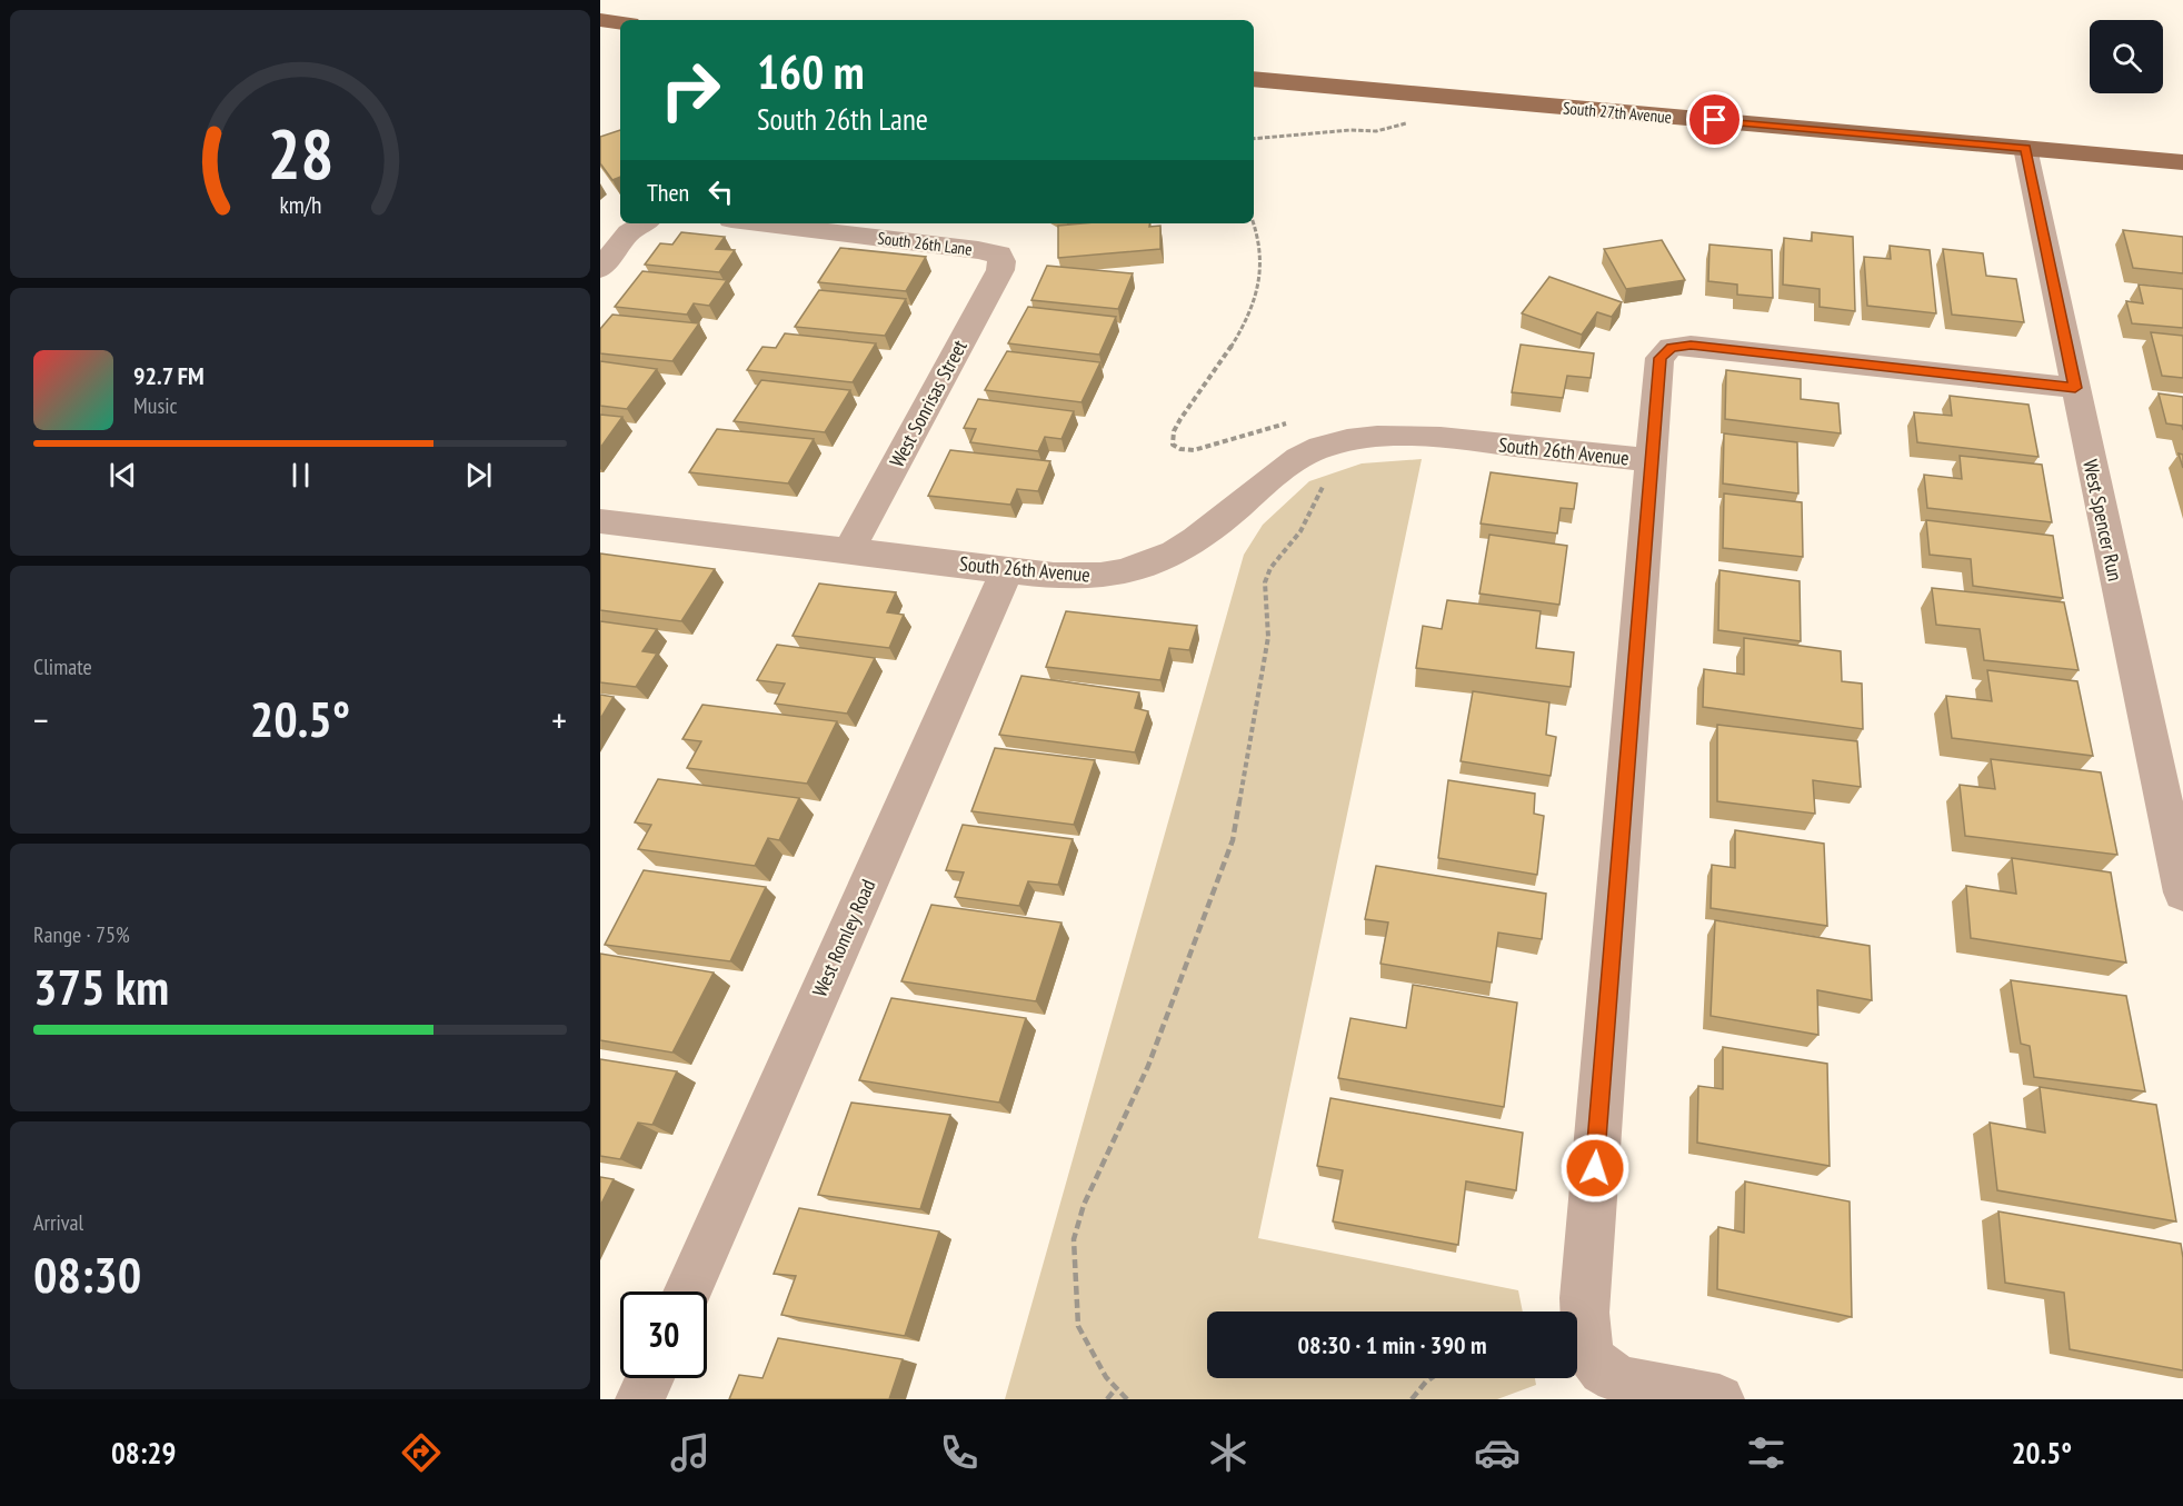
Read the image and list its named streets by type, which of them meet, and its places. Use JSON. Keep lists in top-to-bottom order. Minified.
{"streets":{"main road":["South 27th Avenue"],"street":["South 26th Lane","West Sonrisas Street","South 26th Avenue","West Spencer Run","West Romley Road"]},"crossings":[["South 27th Avenue","West Spencer Run"],["South 26th Lane","West Sonrisas Street"],["West Sonrisas Street","South 26th Avenue"],["South 26th Avenue","West Romley Road"]],"page":{"turn":["160 m","South 26th Lane"],"then":"Then","song":["92.7 FM","Music"],"tile":["Climate",["Range · 75%","375 km"],["Arrival","08:30"]],"heat":["−","20.5°","+"],"limit":"30","trip":"08:30 · 1 min · 390 m","tabs":["08:29","20.5°"],"gauge":["28","km/h"]}}
